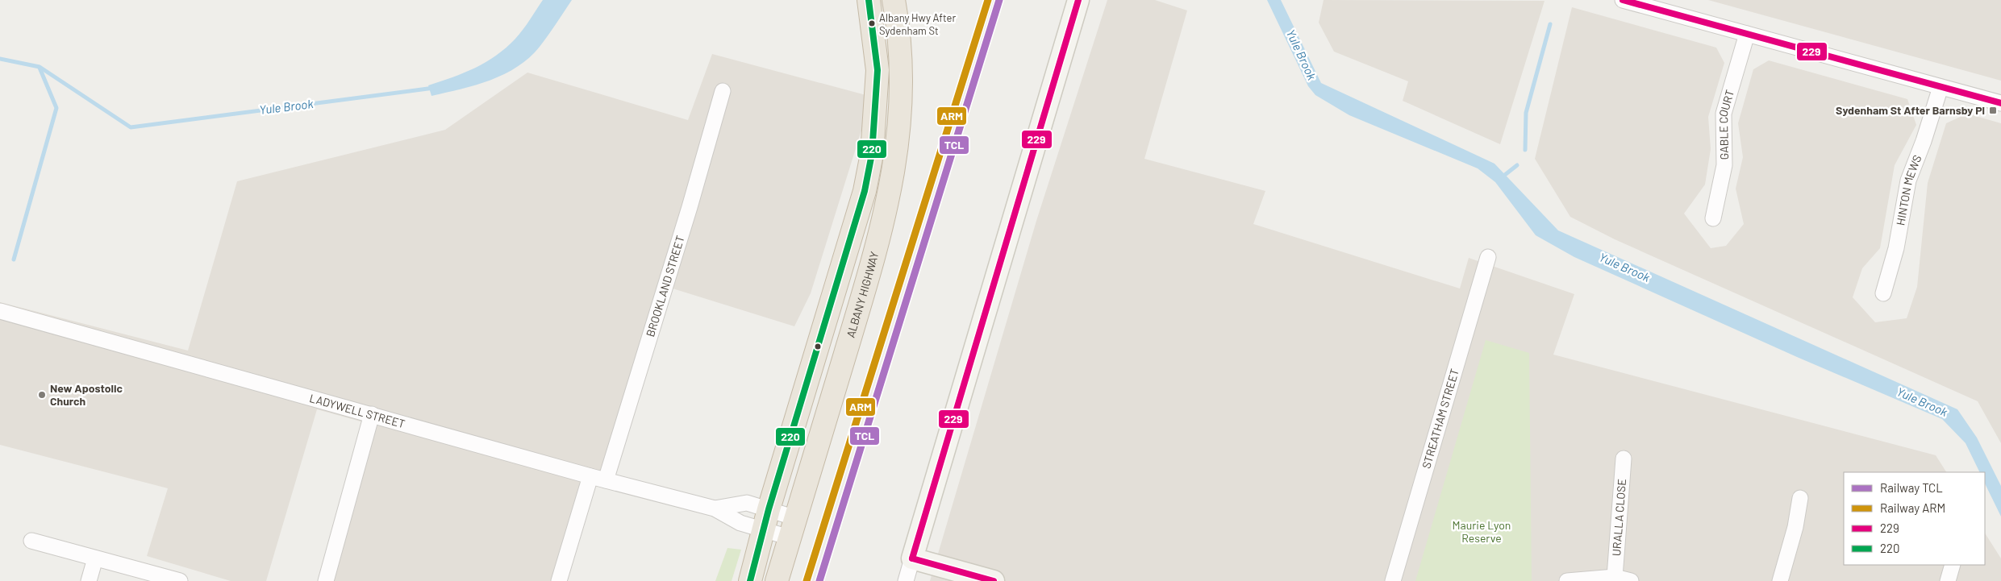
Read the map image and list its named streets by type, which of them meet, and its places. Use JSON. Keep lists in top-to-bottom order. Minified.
{"streets":{"highway":["ALBANY HIGHWAY"],"street":["GABLE COURT","HINTON MEWS","BROOKLAND STREET","LADYWELL STREET","STREATHAM STREET","URALLA CLOSE"]},"crossings":[["BROOKLAND STREET","LADYWELL STREET"],["ALBANY HIGHWAY","LADYWELL STREET"]],"water":["Yule Brook"],"parks":["Maurie Lyon Reserve"],"places":{"other":["Albany Hwy After Sydenham St","New Apostolic Church"],"transit":["Sydenham St After Barnsby Pl"]},"lines":["rail line TCL","rail line ARM","transit line 229","transit line 220"],"legend":["Railway TCL","Railway ARM","229","220"]}
